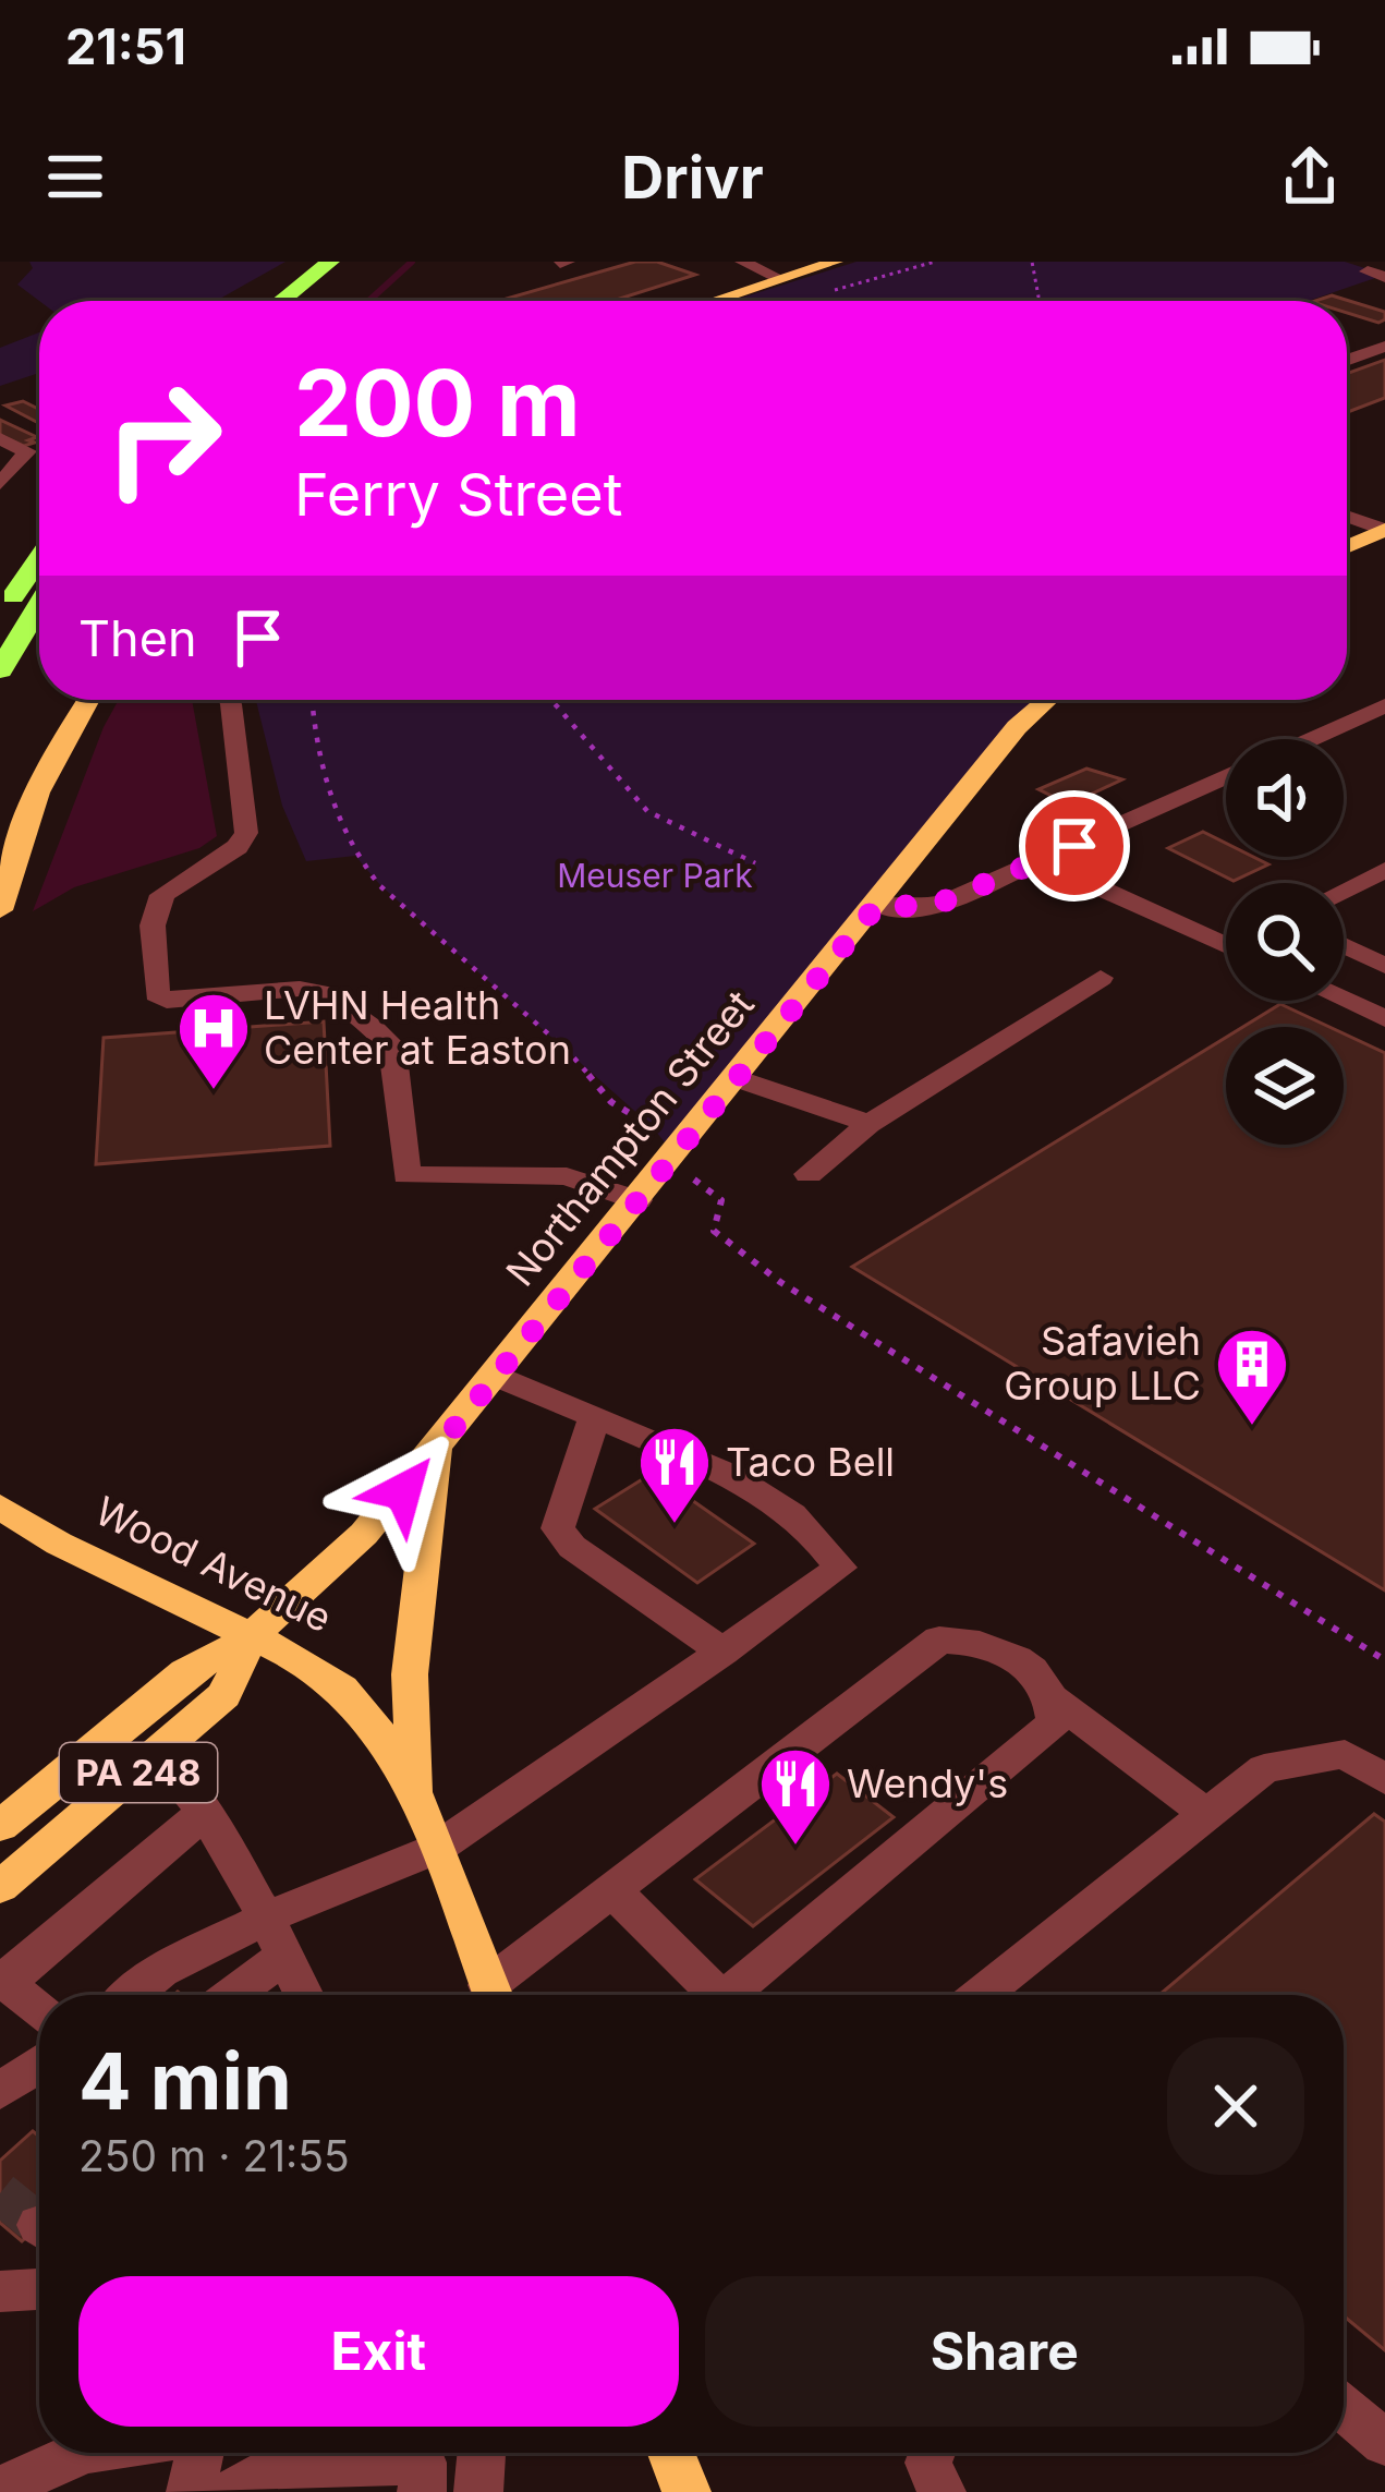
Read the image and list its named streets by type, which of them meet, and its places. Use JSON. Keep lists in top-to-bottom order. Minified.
{"streets":{"main road":["Northampton Street","Wood Avenue","PA 248"]},"crossings":[["Northampton Street","Wood Avenue"]],"parks":["Meuser Park"],"places":{"hospital":["LVHN Health Center at Easton"],"building":["Safavieh Group LLC"],"restaurant":["Taco Bell","Wendy's"]},"page":{"status":"21:51","header":"Drivr","turn":["200 m","Ferry Street"],"then":"Then","heading":["4 min","250 m · 21:55"],"buttons":["Exit","Share"]}}
